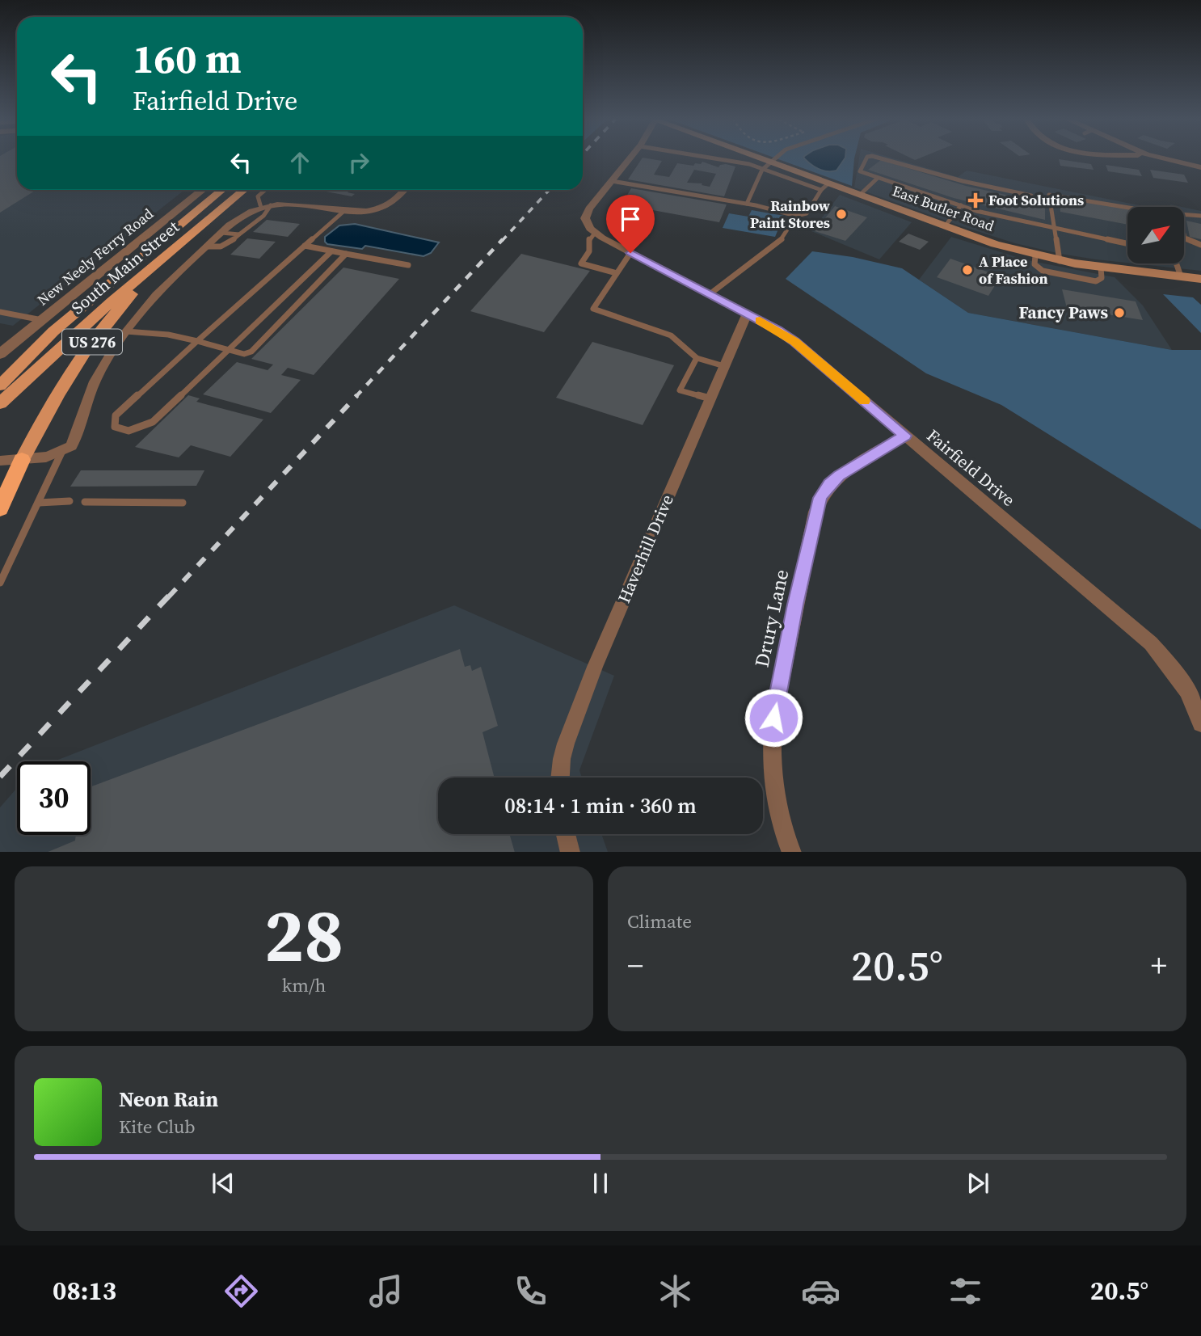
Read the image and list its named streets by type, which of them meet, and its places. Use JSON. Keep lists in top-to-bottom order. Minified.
{"streets":{"highway":["US 276"],"main road":["East Butler Road","South Main Street"],"street":["New Neely Ferry Road","Fairfield Drive","Haverhill Drive","Drury Lane"]},"crossings":[["South Main Street","US 276"],["Fairfield Drive","Haverhill Drive"],["Fairfield Drive","Drury Lane"]],"places":{"health":["Foot Solutions"],"other":["Rainbow Paint Stores","A Place of Fashion","Fancy Paws"]},"north":"top right","page":{"turn":["160 m","Fairfield Drive"],"limit":"30","trip":"08:14 · 1 min · 360 m","tile":[["28","km/h"],"Climate"],"heat":["−","20.5°","+"],"song":["Neon Rain","Kite Club"],"tabs":["08:13","20.5°"]}}
